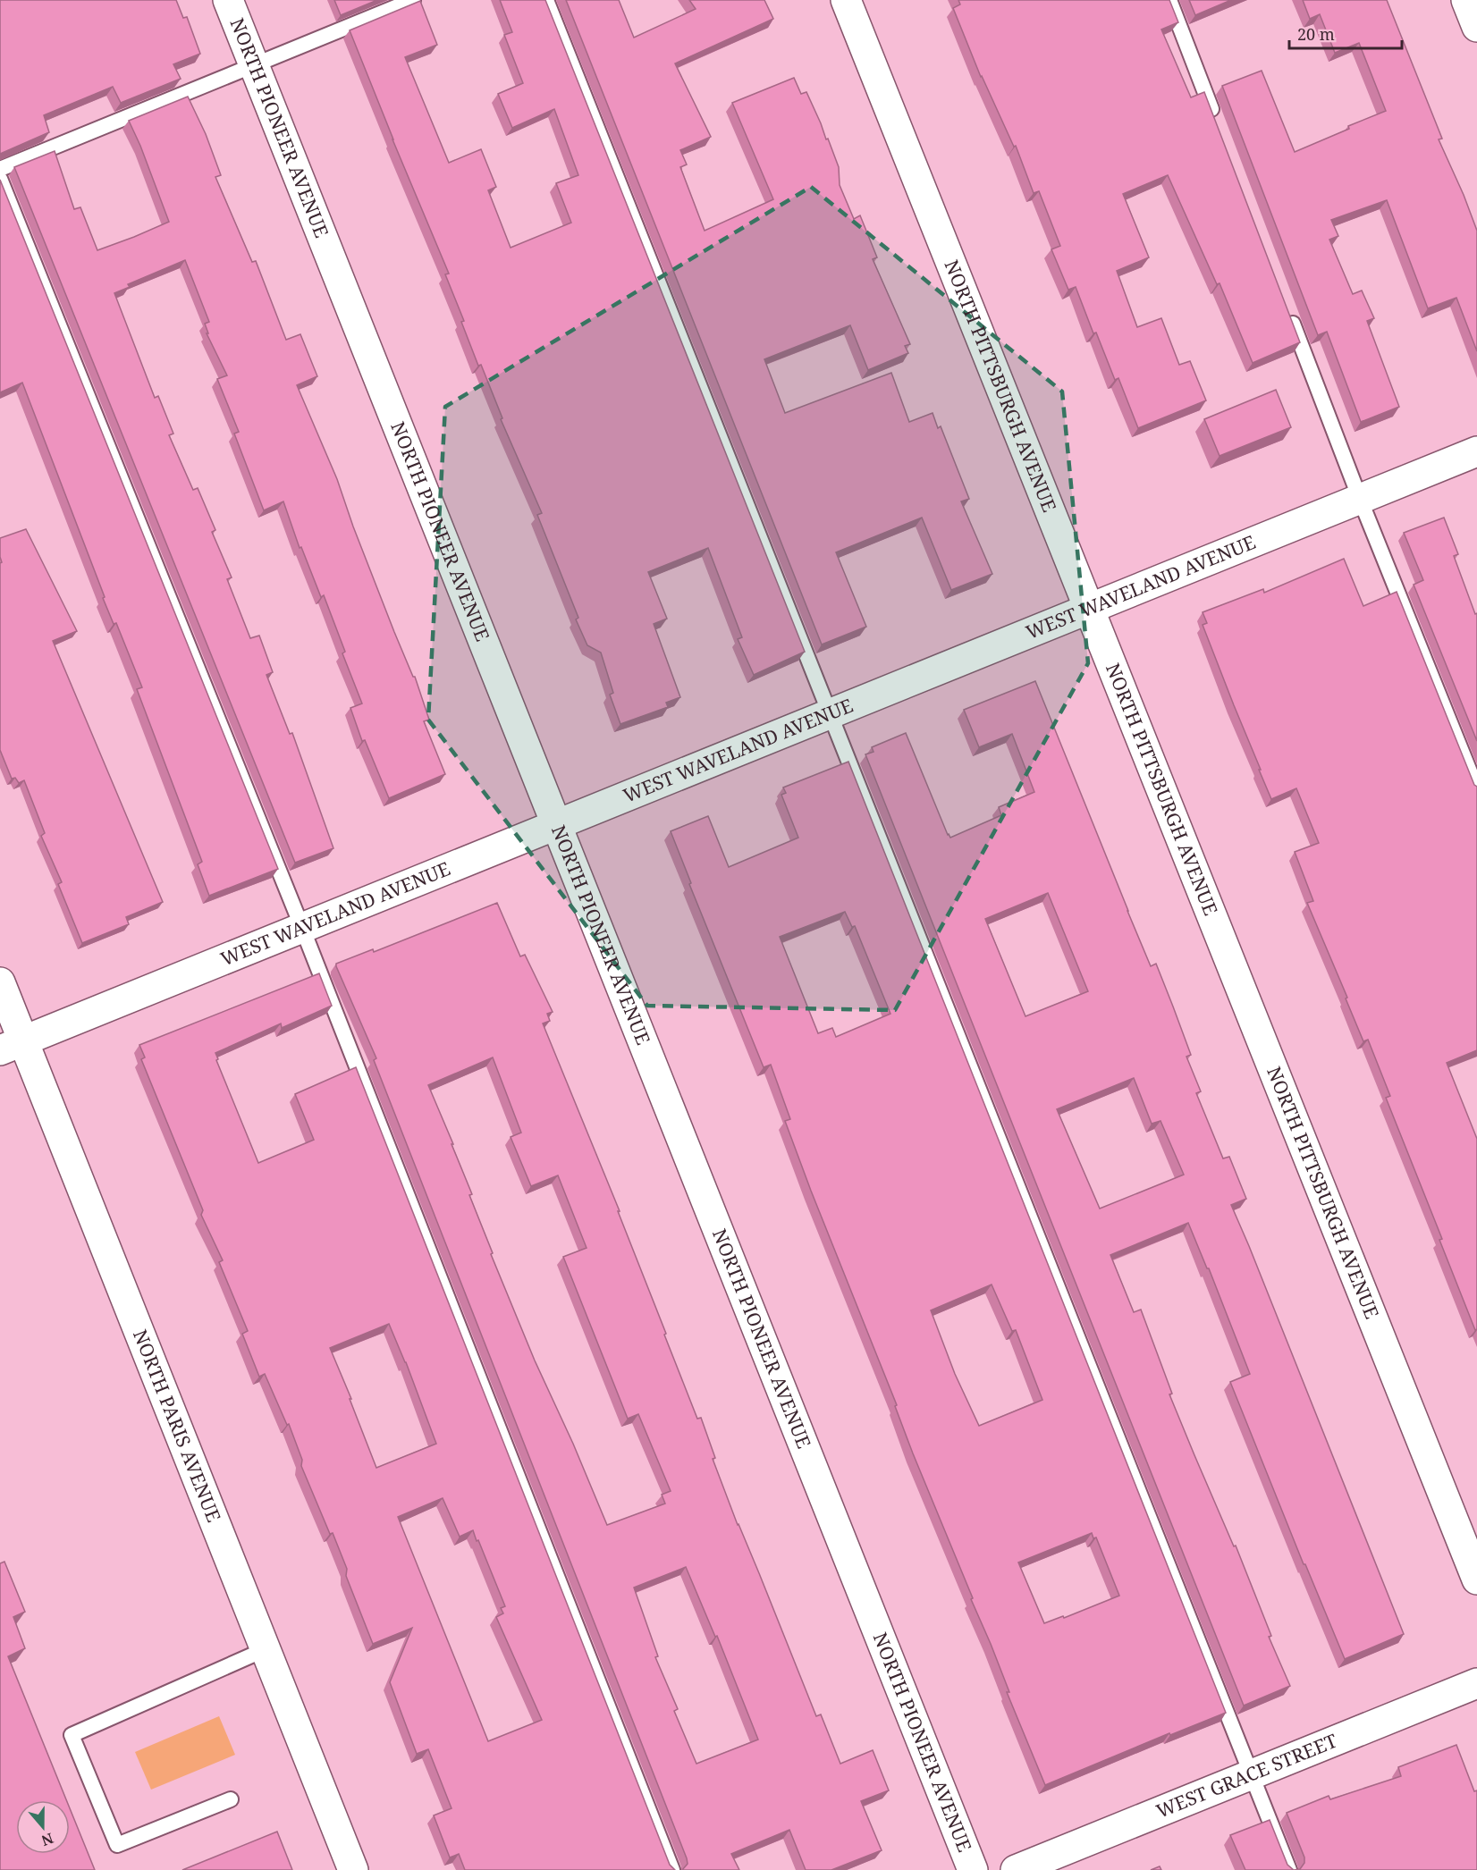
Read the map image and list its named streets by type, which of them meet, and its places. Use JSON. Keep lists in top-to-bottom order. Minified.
{"streets":{"street":["NORTH PIONEER AVENUE","NORTH PITTSBURGH AVENUE","WEST WAVELAND AVENUE","NORTH PARIS AVENUE","WEST GRACE STREET"]},"crossings":[["NORTH PIONEER AVENUE","WEST WAVELAND AVENUE"],["NORTH PITTSBURGH AVENUE","WEST WAVELAND AVENUE"],["WEST WAVELAND AVENUE","NORTH PARIS AVENUE"]],"scale_bar":"20 m","north":"bottom"}
